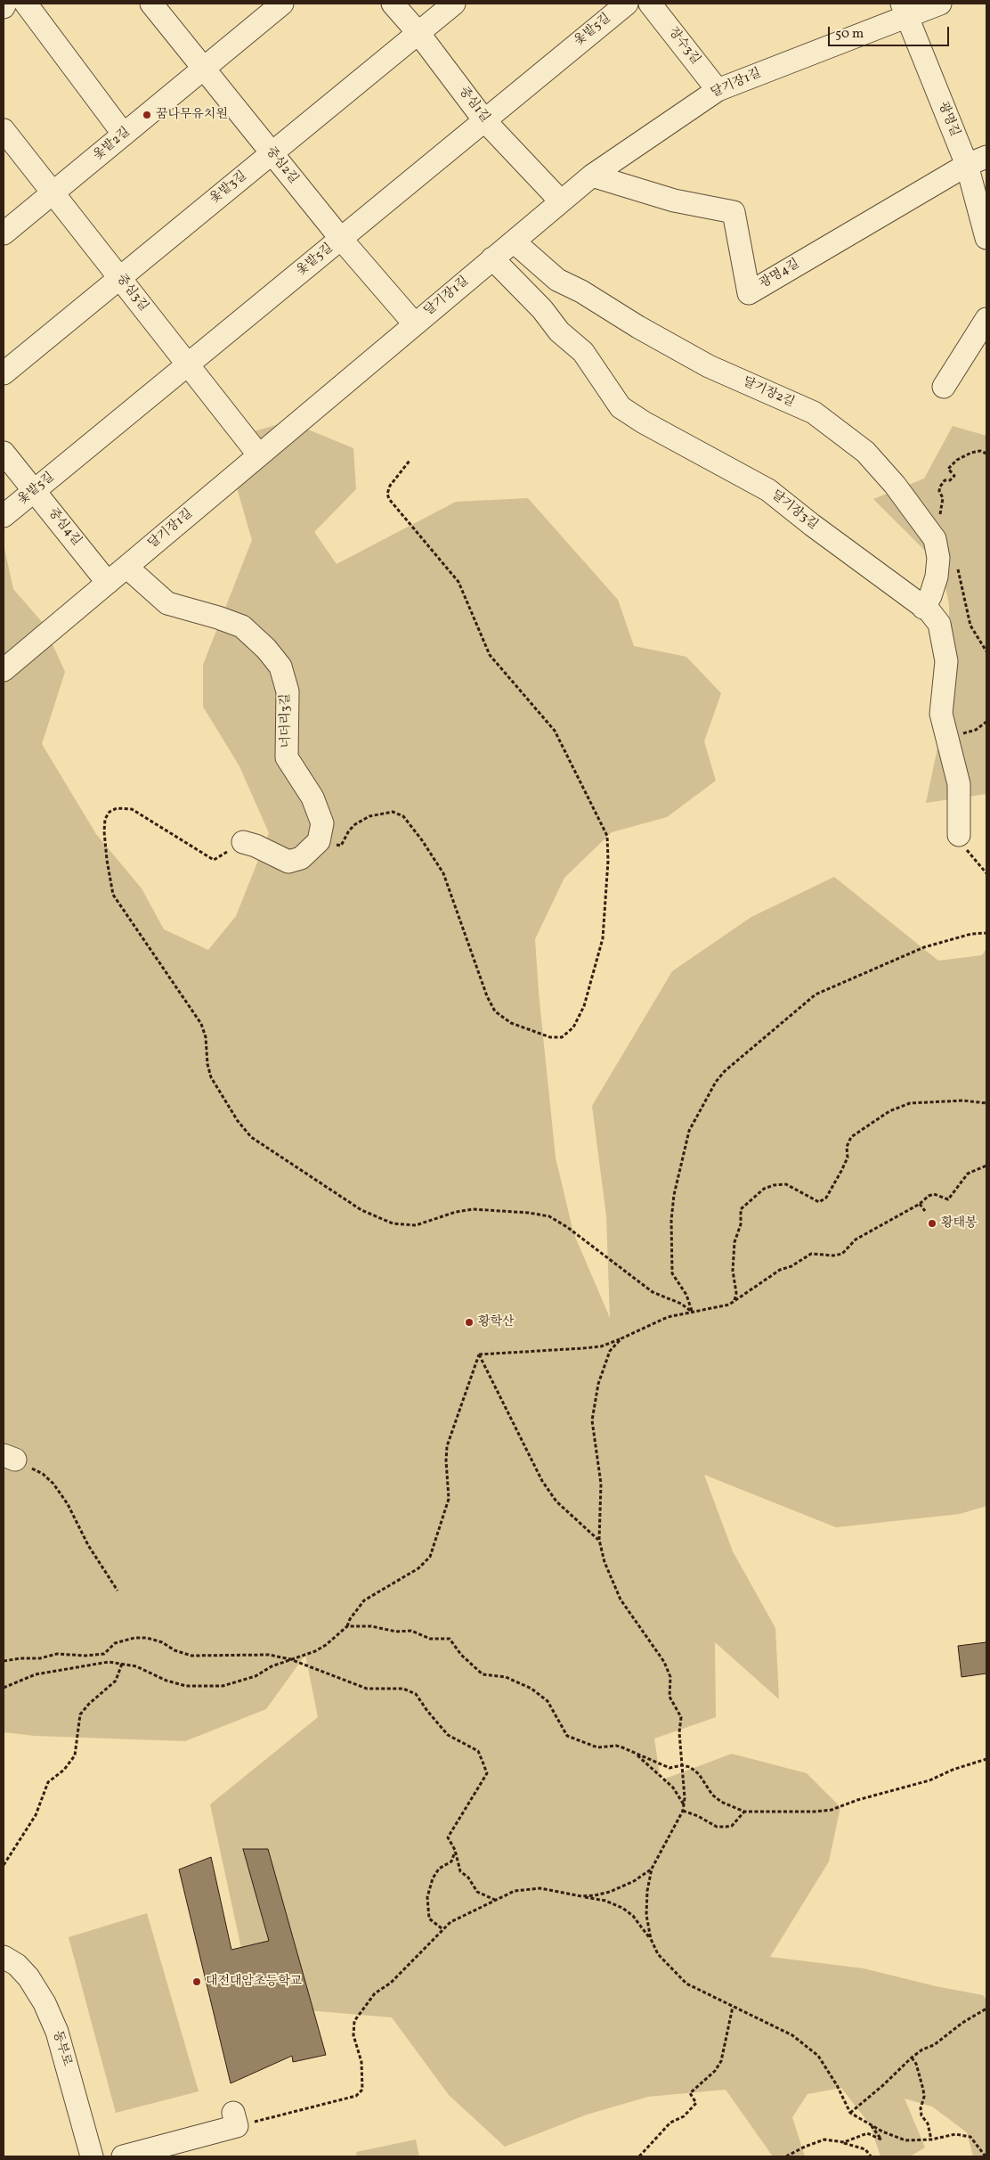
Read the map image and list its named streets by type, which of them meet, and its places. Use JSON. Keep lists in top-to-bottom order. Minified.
{"streets":{"street":["옻밭5길","장수3길","달기장1길","중심1길","광명길","옻밭2길","중심2길","옻밭3길","광명4길","중심3길","달기장2길","달기장3길","중심4길","너더리3길","동부로"]},"crossings":[["옻밭5길","중심1길"],["옻밭5길","중심2길"],["옻밭5길","중심3길"],["옻밭5길","중심4길"],["장수3길","달기장1길"],["달기장1길","중심1길"],["달기장1길","광명길"],["달기장1길","중심2길"],["달기장1길","광명4길"],["달기장1길","중심3길"],["달기장1길","달기장2길"],["달기장1길","달기장3길"],["달기장1길","중심4길"],["달기장1길","너더리3길"],["중심1길","옻밭3길"],["광명길","광명4길"],["옻밭2길","중심2길"],["옻밭2길","중심3길"],["중심2길","옻밭3길"],["옻밭3길","중심3길"],["달기장2길","달기장3길"]],"places":["꿈나무유치원","황태봉","황학산","대전대암초등학교"],"scale_bar":"50 m"}
